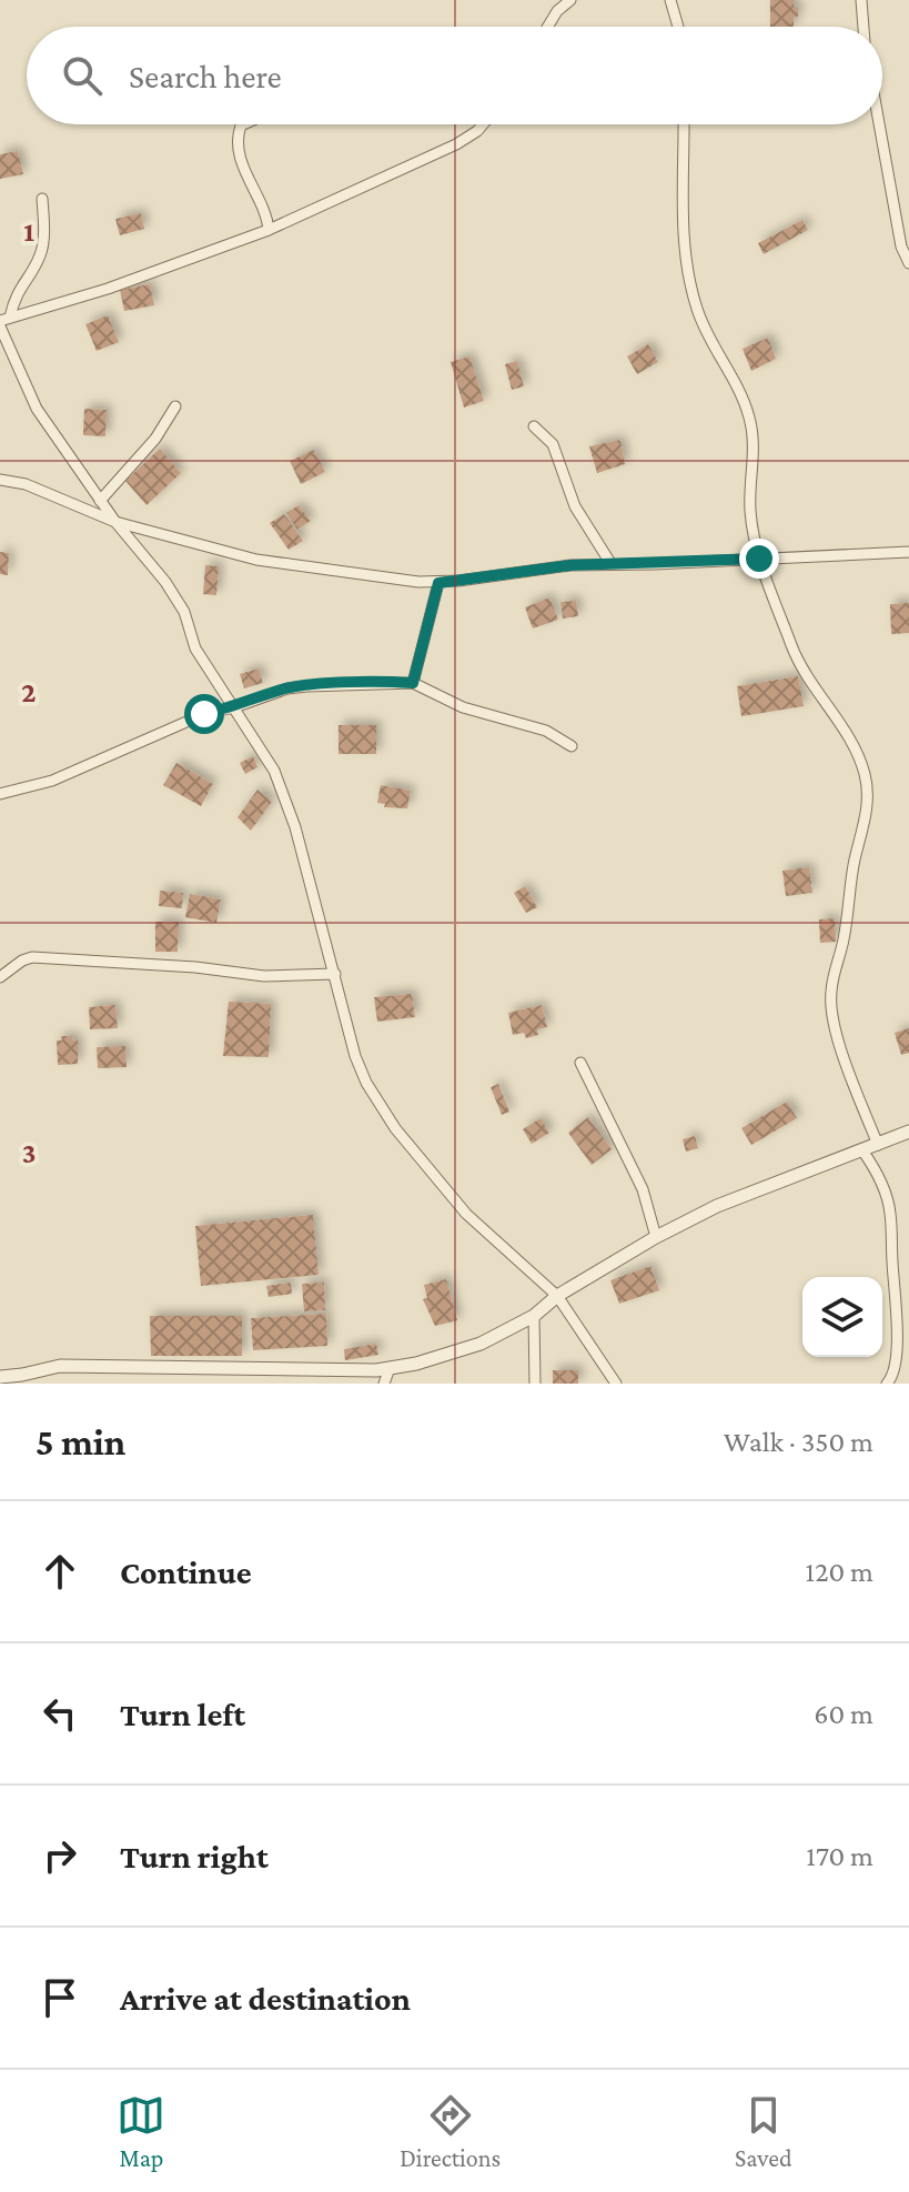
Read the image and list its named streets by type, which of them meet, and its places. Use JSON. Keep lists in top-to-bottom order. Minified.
{"page":{"search":"Search here","heading":["5 min","Walk · 350 m"],"list":[["Continue","120 m"],["Turn left","60 m"],["Turn right","170 m"],"Arrive at destination"],"nav":["Map","Directions","Saved"]},"grid":{"rows":["1","2","3"]}}
